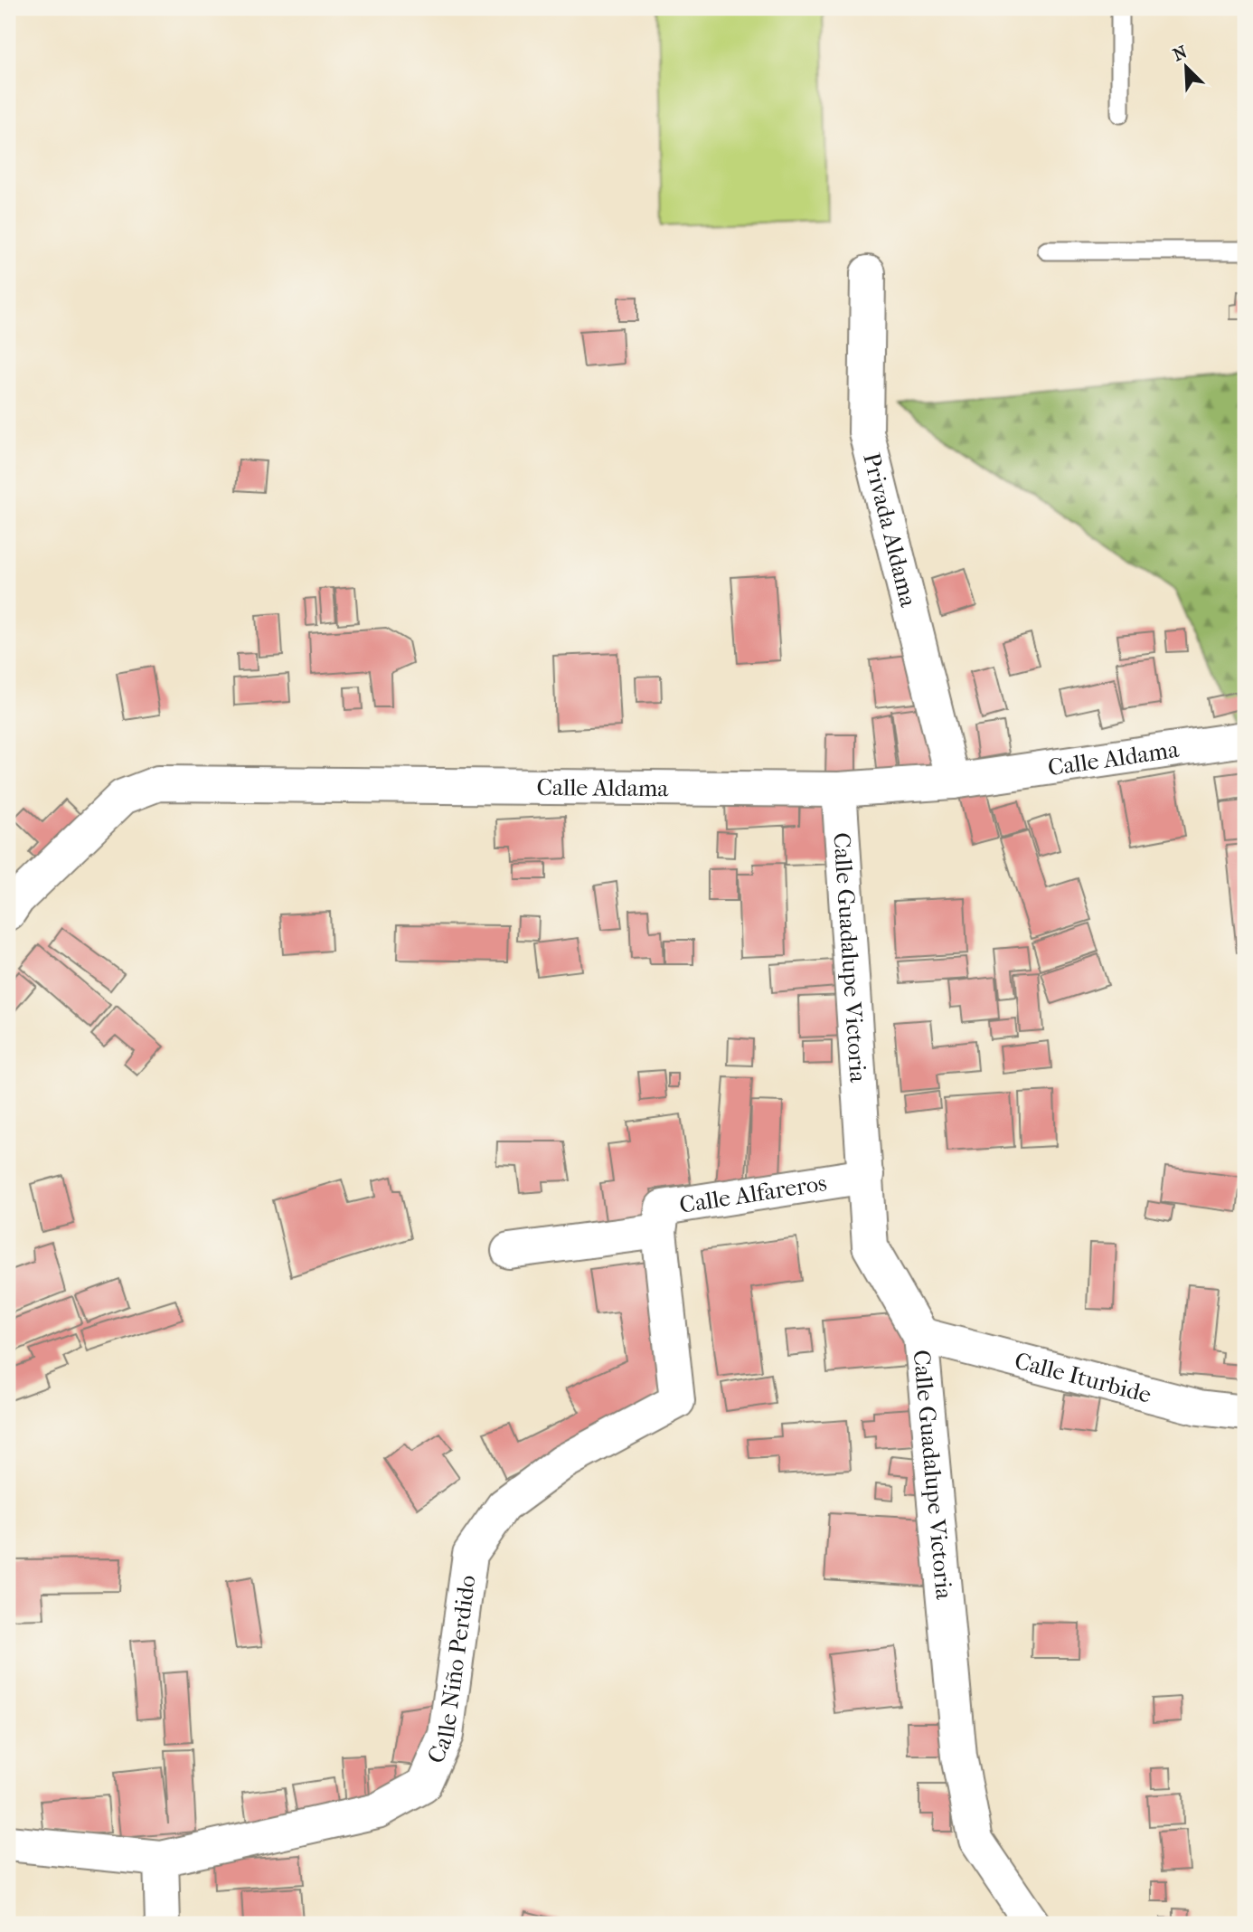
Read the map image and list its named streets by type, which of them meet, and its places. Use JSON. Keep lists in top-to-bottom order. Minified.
{"streets":{"street":["Privada Aldama","Calle Aldama","Calle Guadalupe Victoria","Calle Alfareros","Calle Iturbide","Calle Niño Perdido"]},"crossings":[["Privada Aldama","Calle Aldama"],["Calle Aldama","Calle Guadalupe Victoria"],["Calle Guadalupe Victoria","Calle Alfareros"],["Calle Guadalupe Victoria","Calle Iturbide"],["Calle Alfareros","Calle Niño Perdido"]],"north":"top left"}
